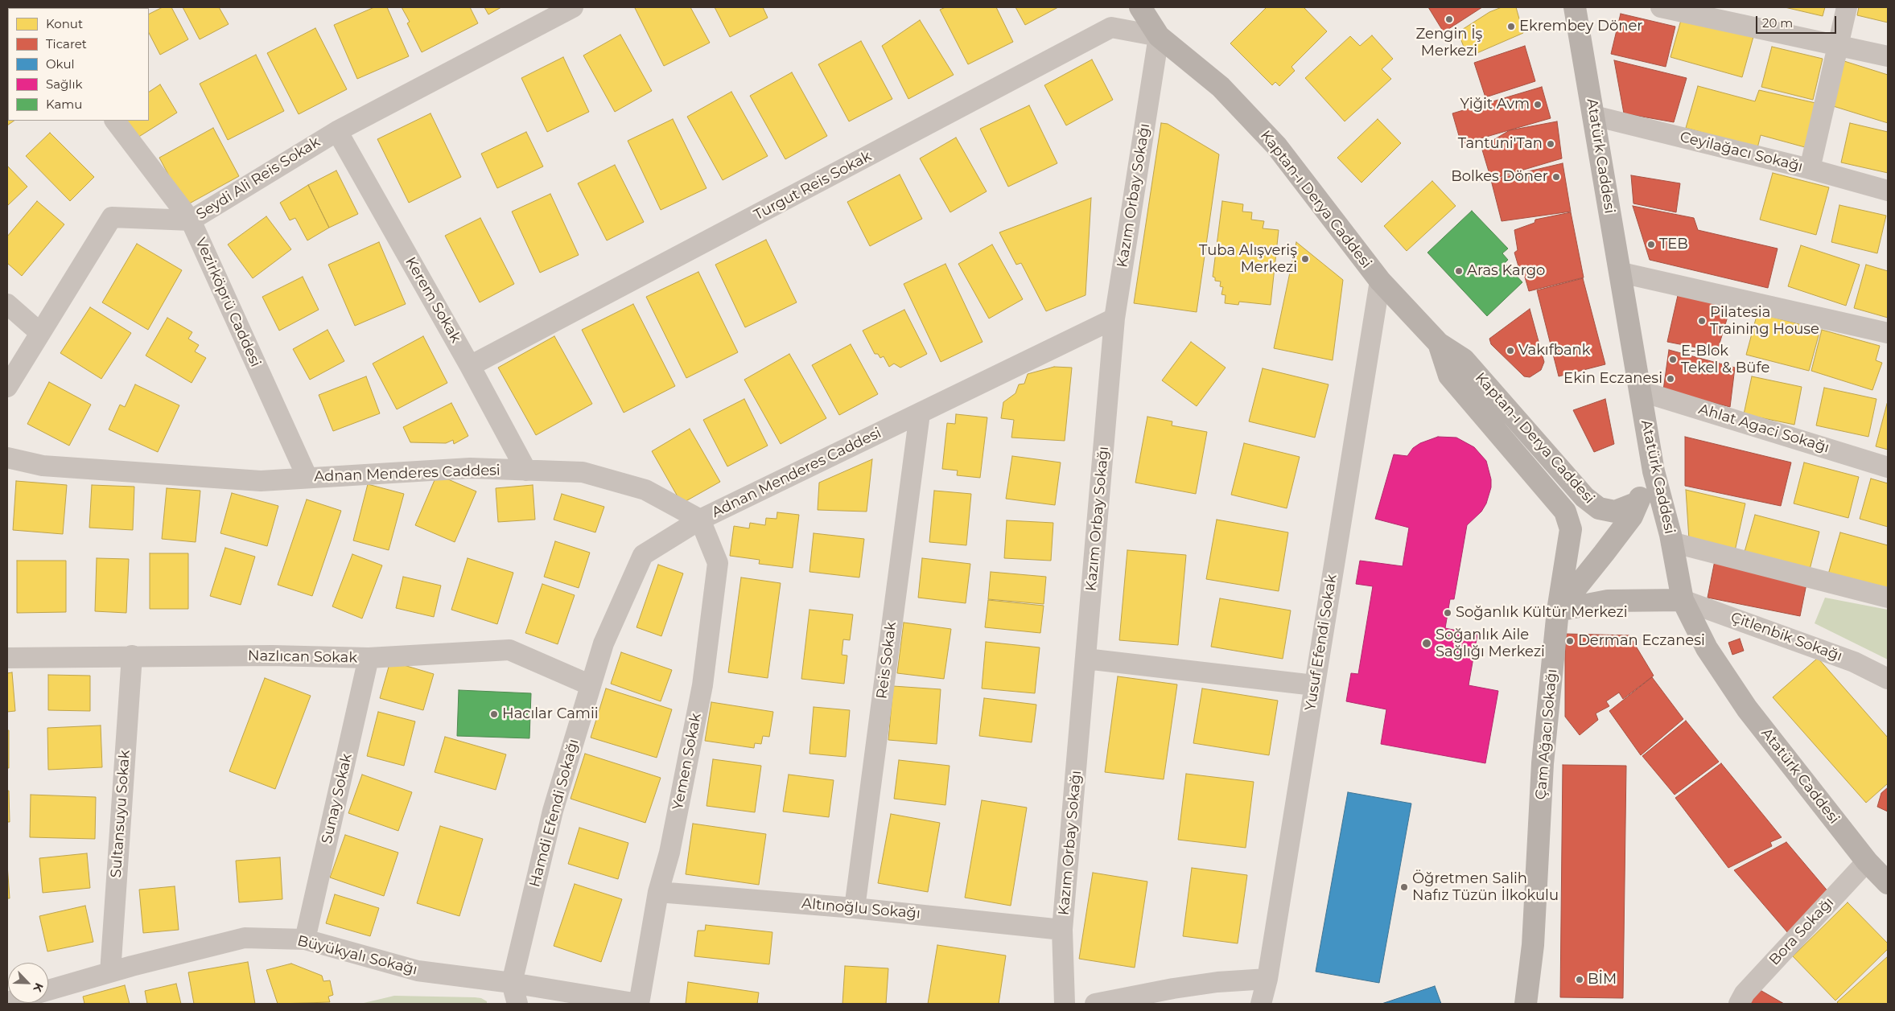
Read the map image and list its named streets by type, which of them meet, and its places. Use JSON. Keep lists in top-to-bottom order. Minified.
{"streets":{"street":["Ceyilağacı Sokağı","Atatürk Caddesi","Seydi Ali Reis Sokak","Turgut Reis Sokak","Kazım Orbay Sokağı","Kaptan-ı Derya Caddesi","Kerem Sokak","Vezirköprü Caddesi","Ahlat Agaci Sokağı","Adnan Menderes Caddesi","Çitlenbik Sokağı","Yusuf Efendi Sokak","Nazlıcan Sokak","Reis Sokak","Çam Ağacı Sokağı","Yemen Sokak","Sunay Sokak","Hamdi Efendi Sokağı","Sultansuyu Sokak","Altınoğlu Sokağı","Bora Sokağı","Büyükyalı Sokağı"]},"crossings":[["Ceyilağacı Sokağı","Atatürk Caddesi"],["Atatürk Caddesi","Ahlat Agaci Sokağı"],["Atatürk Caddesi","Çitlenbik Sokağı"],["Atatürk Caddesi","Bora Sokağı"],["Seydi Ali Reis Sokak","Kerem Sokak"],["Seydi Ali Reis Sokak","Vezirköprü Caddesi"],["Turgut Reis Sokak","Kazım Orbay Sokağı"],["Turgut Reis Sokak","Kaptan-ı Derya Caddesi"],["Turgut Reis Sokak","Kerem Sokak"],["Kazım Orbay Sokağı","Kaptan-ı Derya Caddesi"],["Kazım Orbay Sokağı","Adnan Menderes Caddesi"],["Kazım Orbay Sokağı","Altınoğlu Sokağı"],["Kaptan-ı Derya Caddesi","Yusuf Efendi Sokak"],["Kaptan-ı Derya Caddesi","Çam Ağacı Sokağı"],["Kerem Sokak","Adnan Menderes Caddesi"],["Vezirköprü Caddesi","Adnan Menderes Caddesi"],["Adnan Menderes Caddesi","Reis Sokak"],["Adnan Menderes Caddesi","Yemen Sokak"],["Adnan Menderes Caddesi","Hamdi Efendi Sokağı"],["Nazlıcan Sokak","Sunay Sokak"],["Nazlıcan Sokak","Hamdi Efendi Sokağı"],["Nazlıcan Sokak","Sultansuyu Sokak"],["Reis Sokak","Altınoğlu Sokağı"],["Yemen Sokak","Hamdi Efendi Sokağı"],["Yemen Sokak","Altınoğlu Sokağı"],["Yemen Sokak","Büyükyalı Sokağı"],["Sunay Sokak","Büyükyalı Sokağı"],["Hamdi Efendi Sokağı","Büyükyalı Sokağı"],["Sultansuyu Sokak","Büyükyalı Sokağı"]],"places":["Zengin İş Merkezi","Ekrembey Döner","Yiğit Avm","Tantuni'Tan","Bolkes Döner","TEB","Tuba Alışveriş Merkezi","Aras Kargo","Pilatesia Training House","Vakıfbank","E-Blok Tekel & Büfe","Ekin Eczanesi","Soğanlık Kültür Merkezi","Derman Eczanesi","Soğanlık Aile Sağlığı Merkezi","Hacılar Camii","Öğretmen Salih Nafız Tüzün İlkokulu","BİM"],"legend":["Konut","Ticaret","Okul","Sağlık","Kamu"],"scale_bar":"20 m","north":"bottom right"}
